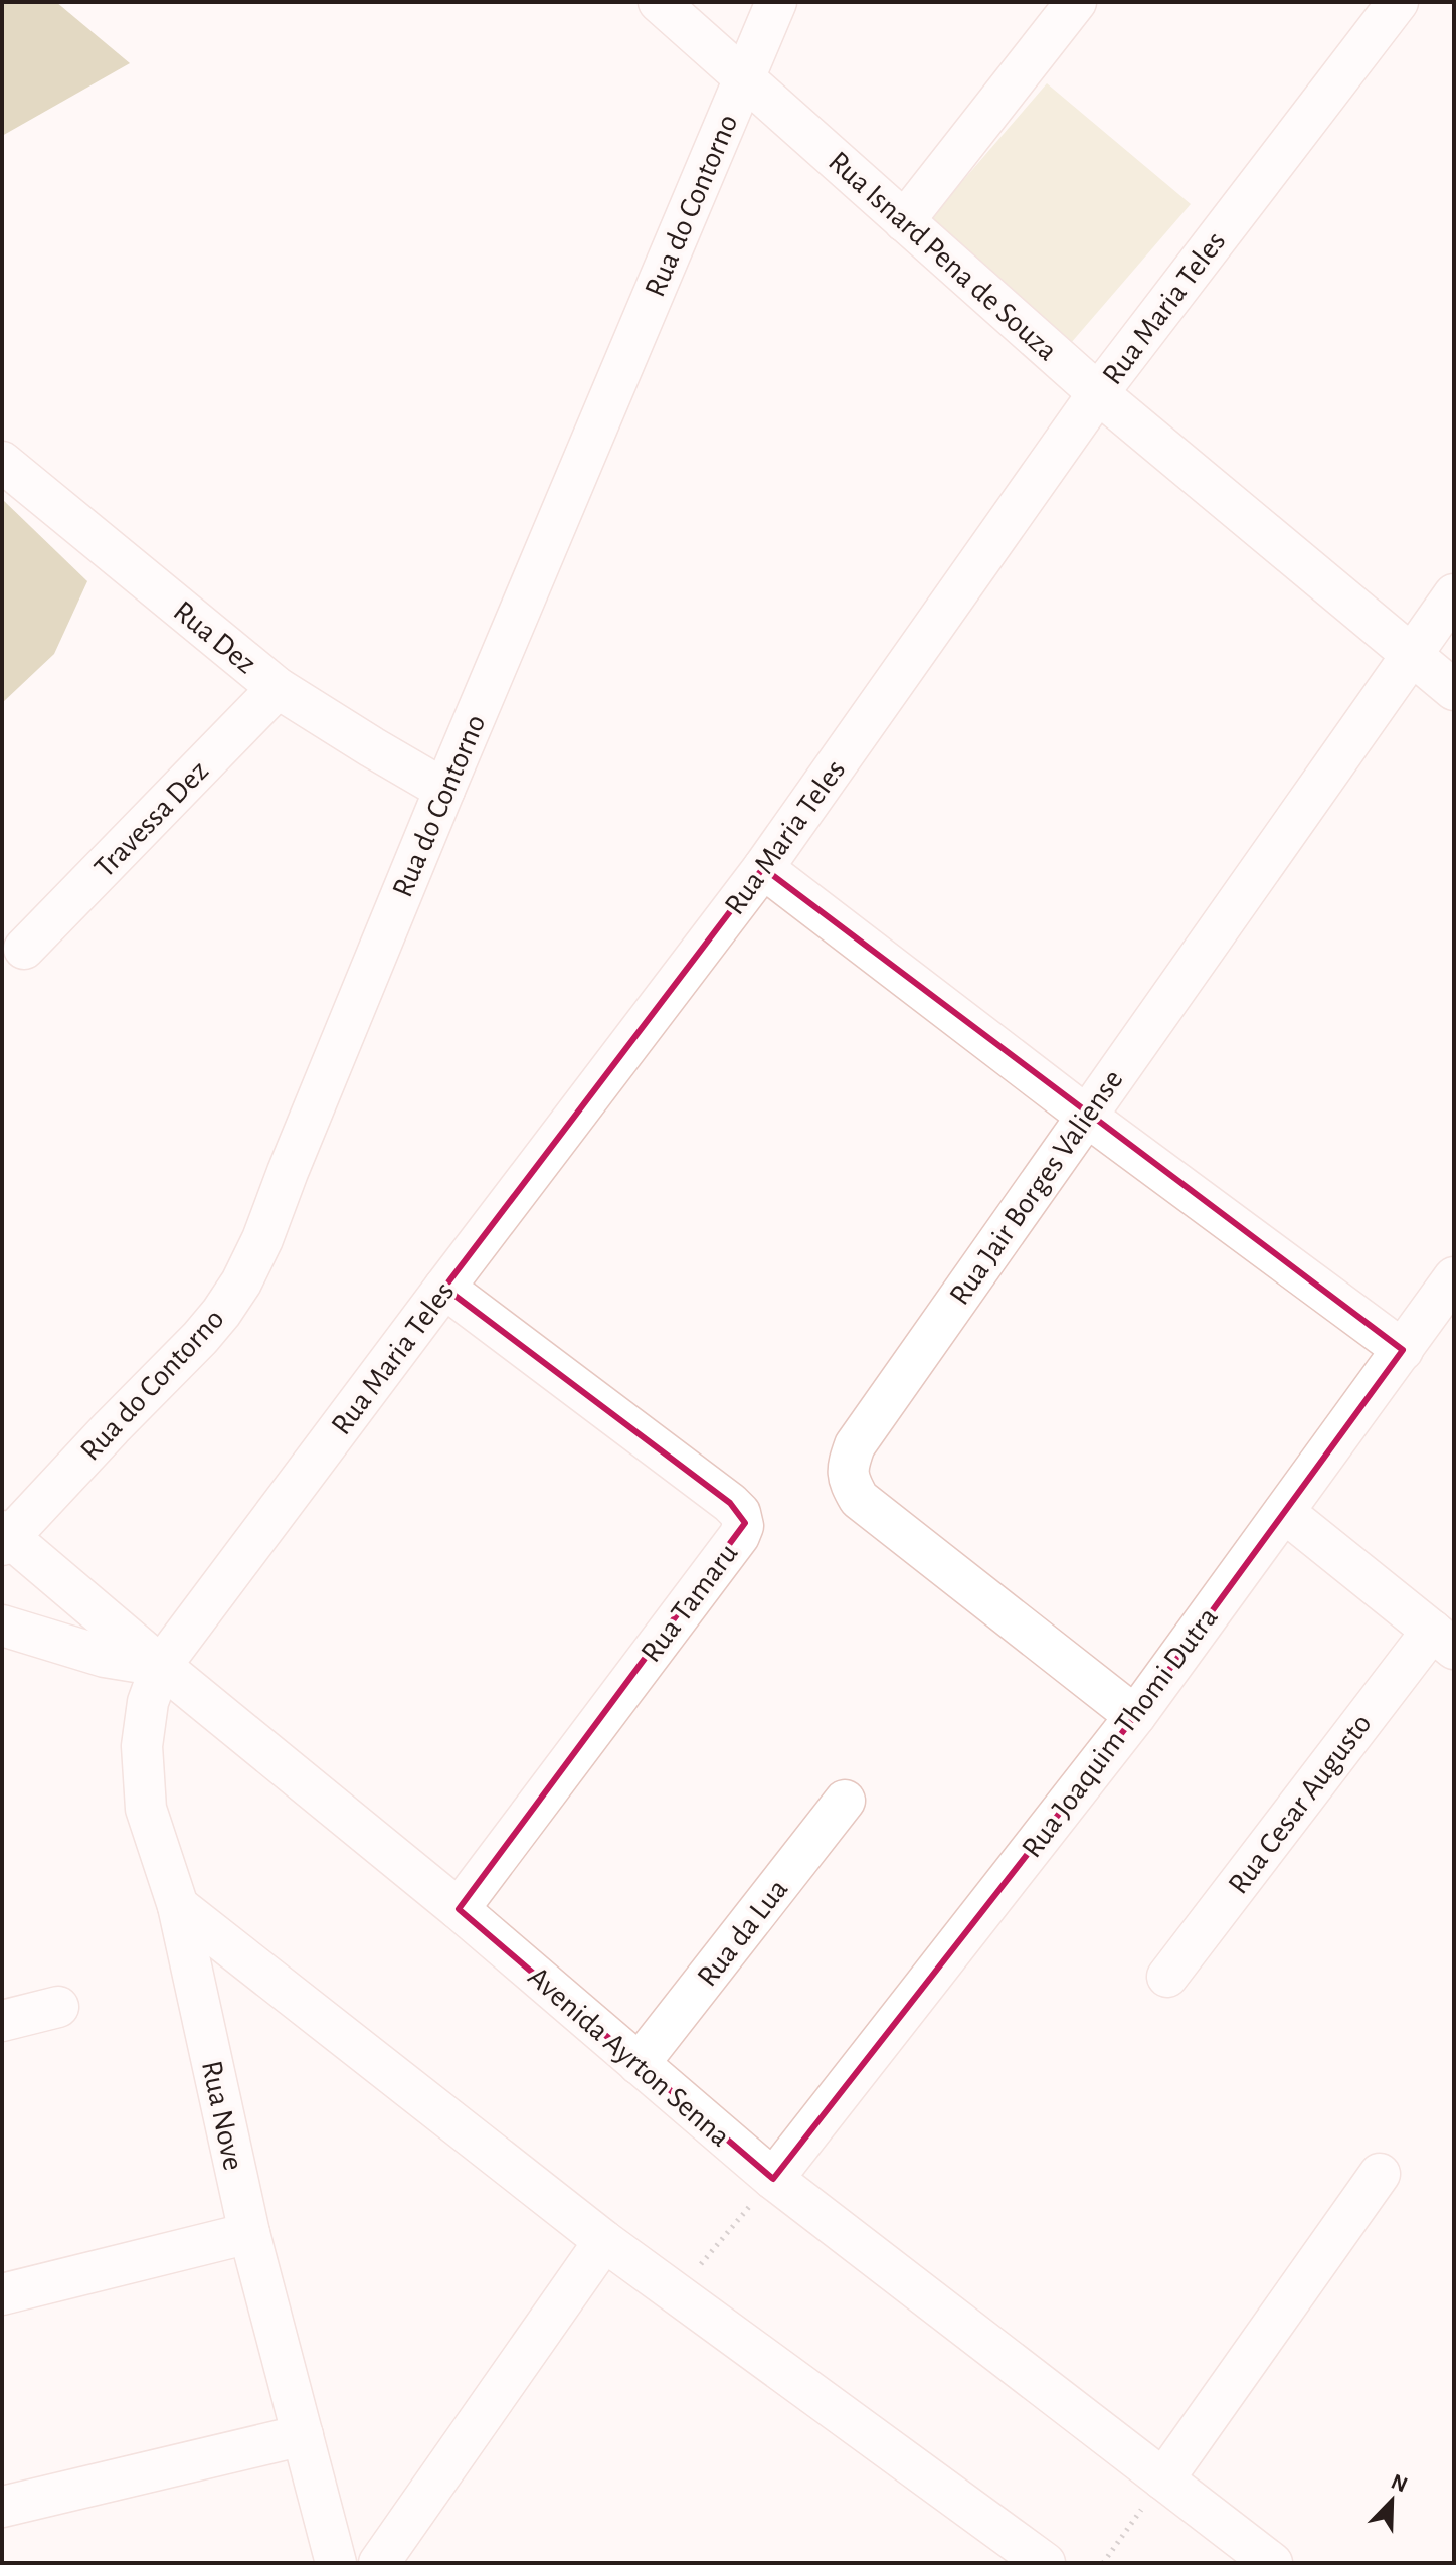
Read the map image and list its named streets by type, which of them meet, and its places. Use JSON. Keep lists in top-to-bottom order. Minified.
{"streets":{"street":["Rua do Contorno","Rua Isnard Pena de Souza","Rua Maria Teles","Rua Dez","Travessa Dez","Rua Jair Borges Valiense","Rua Tamaru","Rua Joaquim Thomi Dutra","Rua Cesar Augusto","Rua da Lua","Avenida Ayrton Senna","Rua Nove"]},"crossings":[["Rua do Contorno","Rua Isnard Pena de Souza"],["Rua do Contorno","Rua Dez"],["Rua do Contorno","Avenida Ayrton Senna"],["Rua Isnard Pena de Souza","Rua Maria Teles"],["Rua Isnard Pena de Souza","Rua Jair Borges Valiense"],["Rua Maria Teles","Rua Tamaru"],["Rua Maria Teles","Avenida Ayrton Senna"],["Rua Maria Teles","Rua Nove"],["Rua Dez","Travessa Dez"],["Rua Jair Borges Valiense","Rua Joaquim Thomi Dutra"],["Rua Tamaru","Avenida Ayrton Senna"],["Rua Joaquim Thomi Dutra","Avenida Ayrton Senna"],["Rua da Lua","Avenida Ayrton Senna"],["Avenida Ayrton Senna","Rua Nove"]],"north":"top right"}
